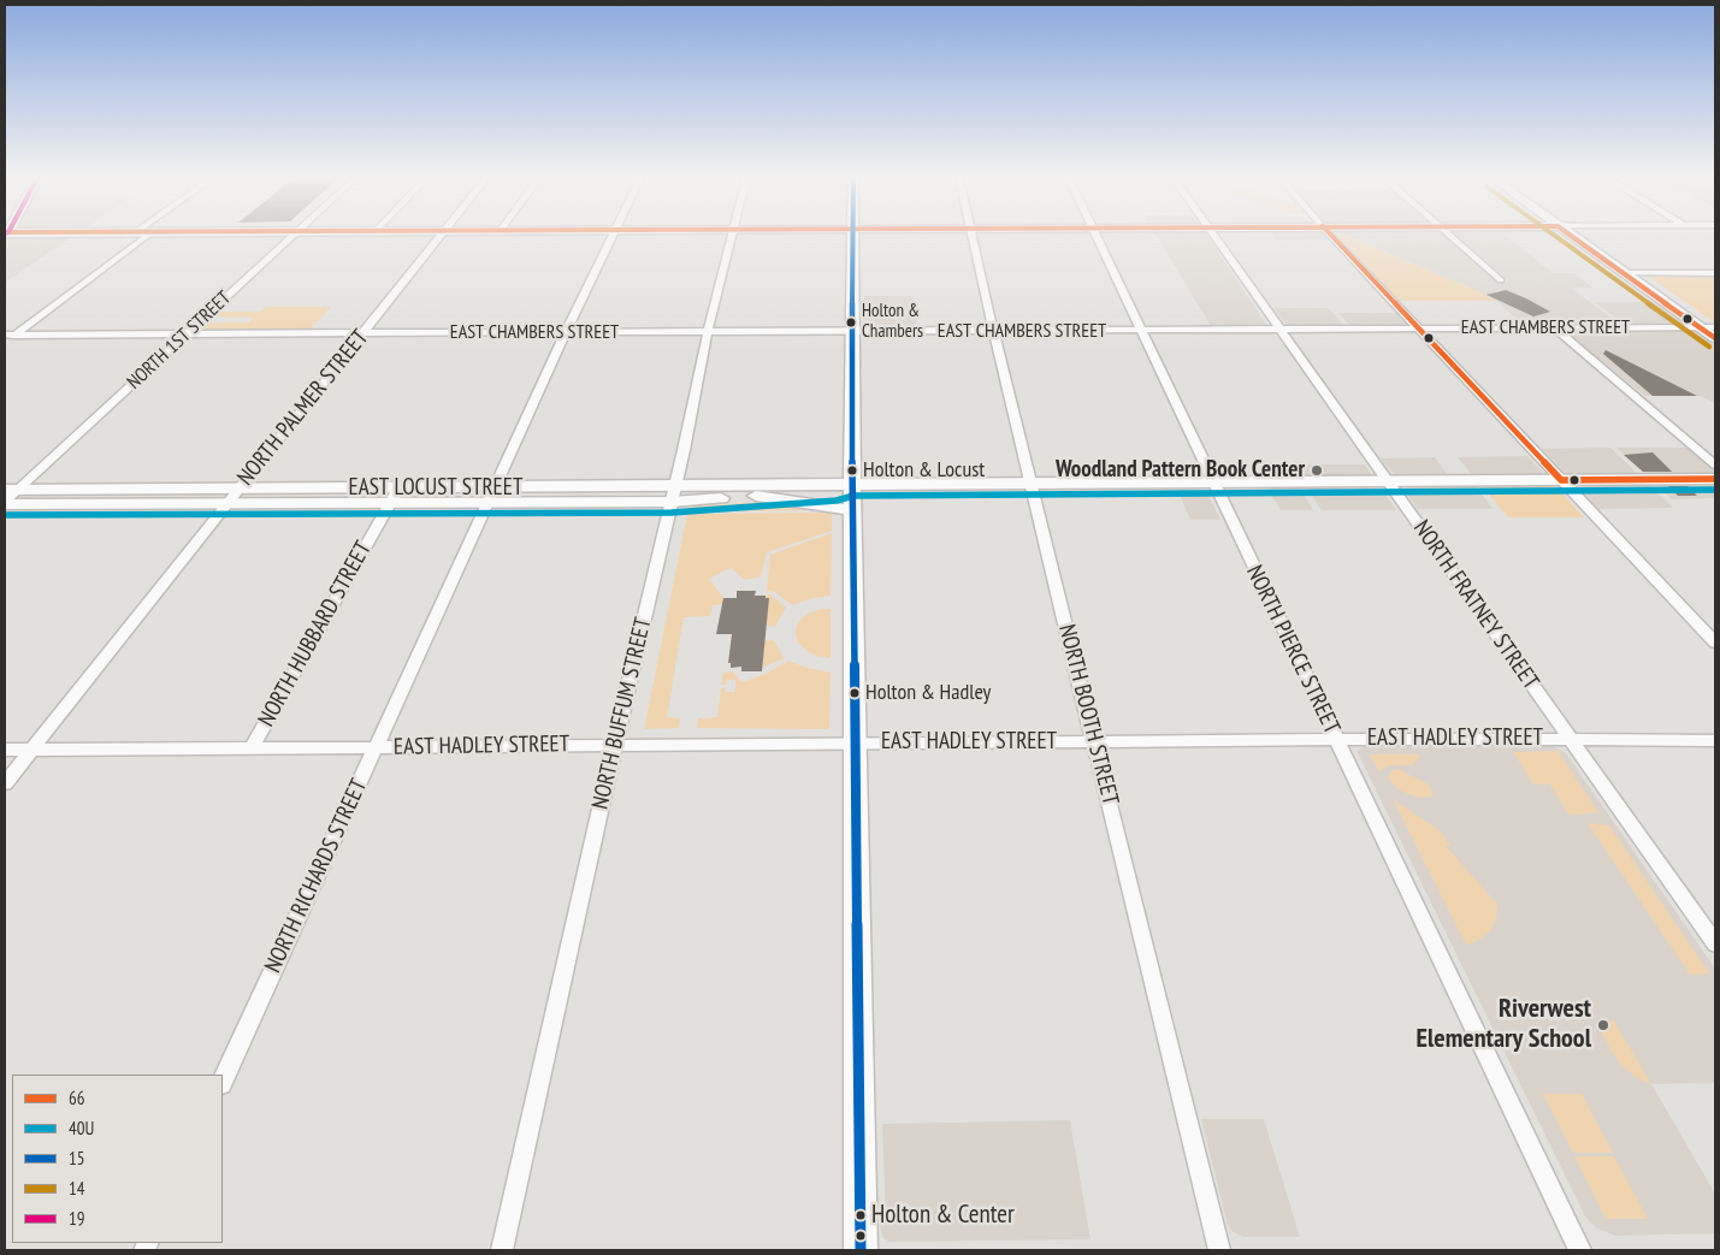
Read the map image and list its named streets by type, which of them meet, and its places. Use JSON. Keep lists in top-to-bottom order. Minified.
{"streets":{"main road":["EAST LOCUST STREET"],"street":["EAST CHAMBERS STREET","NORTH 1ST STREET","NORTH PALMER STREET","NORTH FRATNEY STREET","NORTH HUBBARD STREET","NORTH PIERCE STREET","NORTH BUFFUM STREET","NORTH BOOTH STREET","EAST HADLEY STREET","NORTH RICHARDS STREET"]},"crossings":[["EAST CHAMBERS STREET","NORTH 1ST STREET"],["EAST CHAMBERS STREET","NORTH PALMER STREET"],["EAST CHAMBERS STREET","NORTH FRATNEY STREET"],["EAST CHAMBERS STREET","NORTH PIERCE STREET"],["EAST CHAMBERS STREET","NORTH BUFFUM STREET"],["EAST CHAMBERS STREET","NORTH BOOTH STREET"],["EAST CHAMBERS STREET","NORTH RICHARDS STREET"],["NORTH 1ST STREET","EAST LOCUST STREET"],["NORTH PALMER STREET","EAST LOCUST STREET"],["NORTH PALMER STREET","EAST HADLEY STREET"],["EAST LOCUST STREET","NORTH FRATNEY STREET"],["EAST LOCUST STREET","NORTH HUBBARD STREET"],["EAST LOCUST STREET","NORTH PIERCE STREET"],["EAST LOCUST STREET","NORTH BUFFUM STREET"],["EAST LOCUST STREET","NORTH BOOTH STREET"],["EAST LOCUST STREET","NORTH RICHARDS STREET"],["NORTH FRATNEY STREET","EAST HADLEY STREET"],["NORTH HUBBARD STREET","EAST HADLEY STREET"],["NORTH PIERCE STREET","EAST HADLEY STREET"],["NORTH BUFFUM STREET","EAST HADLEY STREET"],["NORTH BOOTH STREET","EAST HADLEY STREET"],["EAST HADLEY STREET","NORTH RICHARDS STREET"]],"places":["Holton & Chambers","Holton & Locust","Woodland Pattern Book Center","Holton & Hadley","Riverwest Elementary School","Holton & Center"],"lines":["transit line 66","transit line 15","transit line 14","transit line 40U"],"legend":["66","40U","15","14","19"]}
